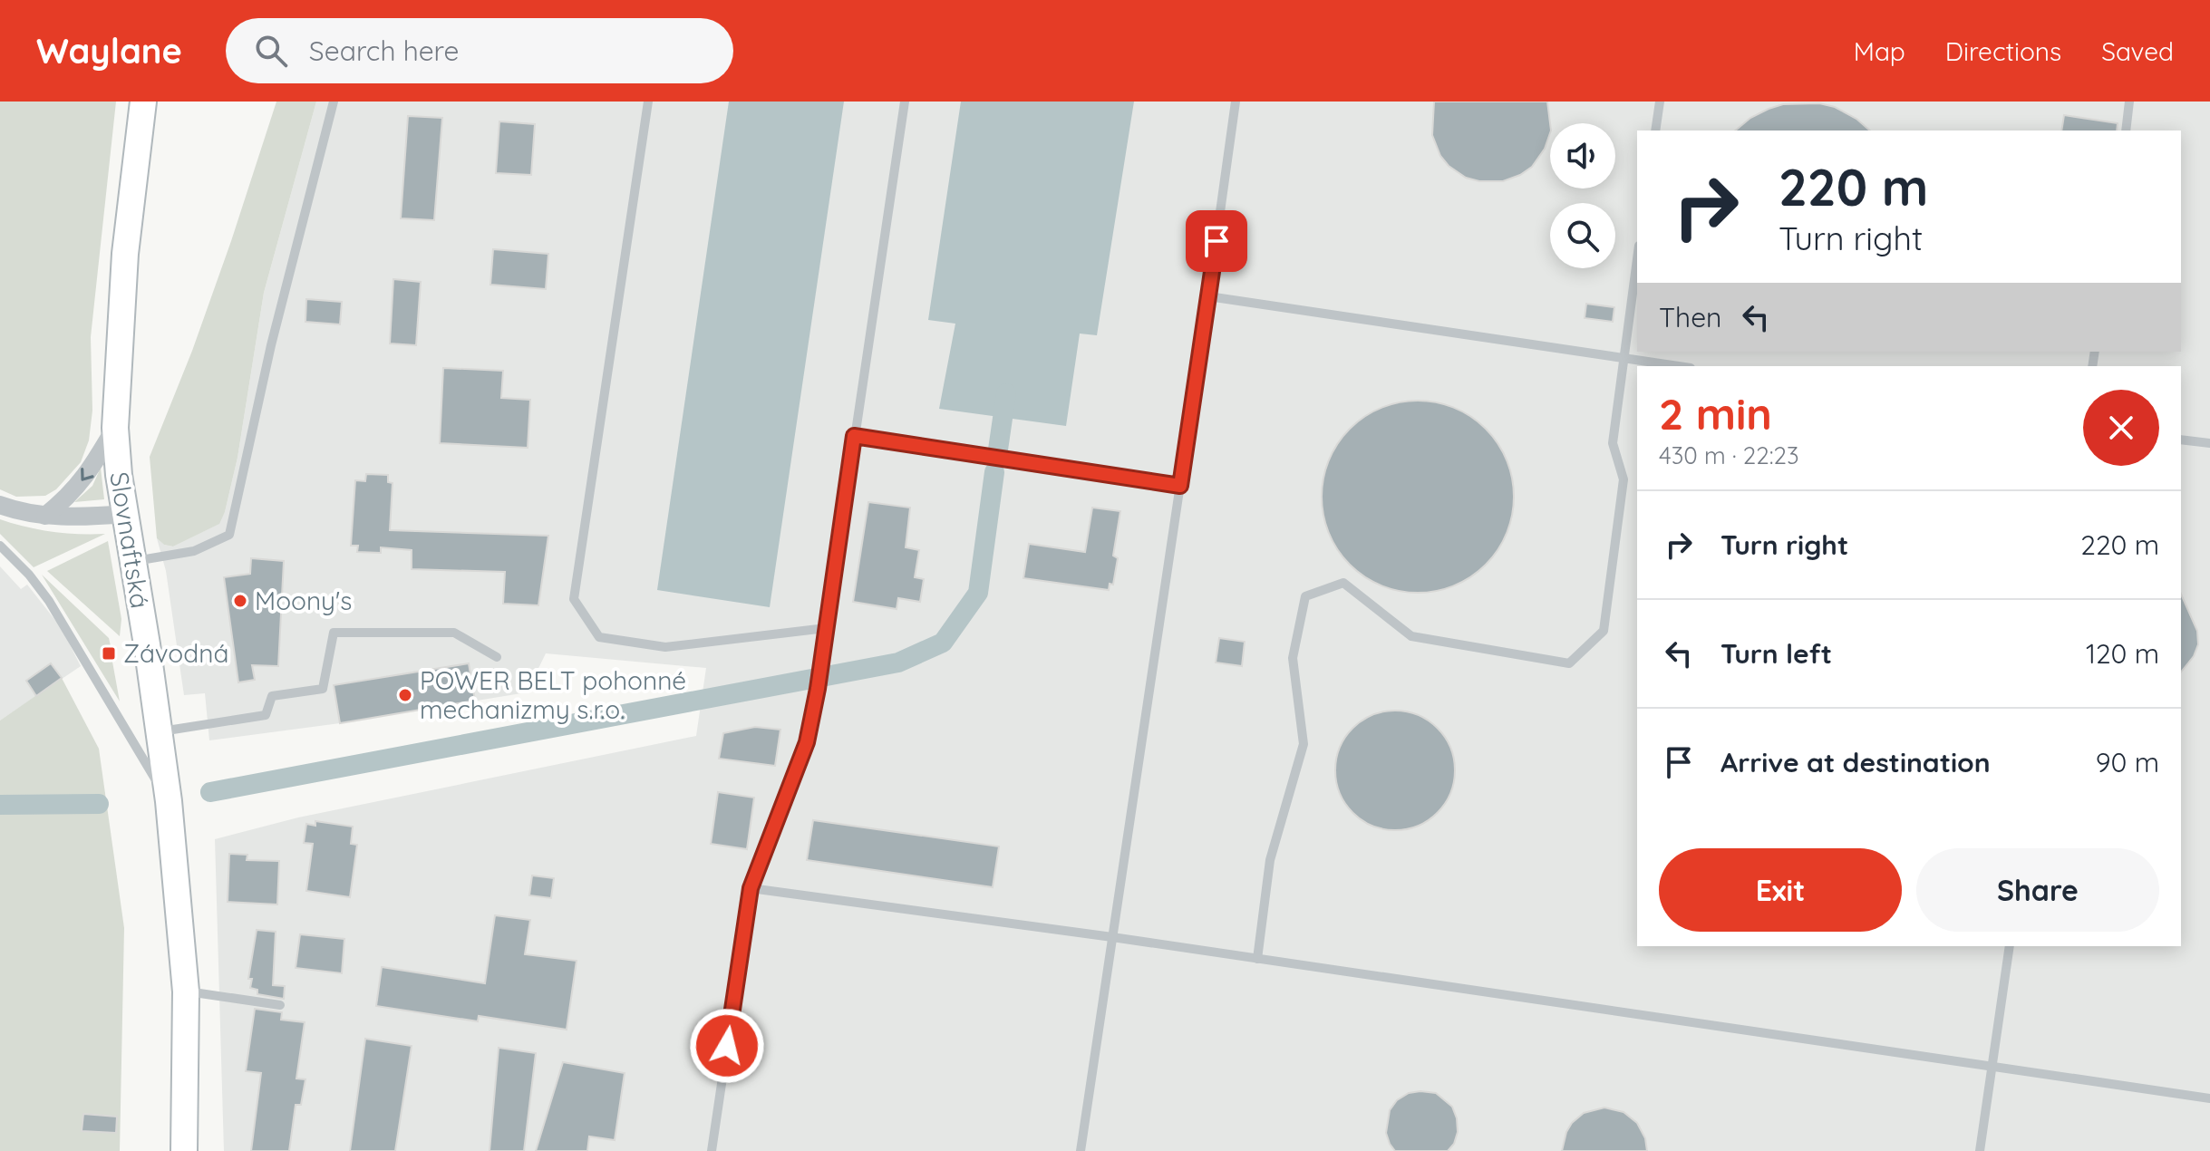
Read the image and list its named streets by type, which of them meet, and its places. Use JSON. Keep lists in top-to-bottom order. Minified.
{"streets":{"main road":["Slovnaftská"]},"places":{"other":["Moony's","POWER BELT pohonné mechanizmy s.r.o."],"transit":["Závodná"]},"page":{"header":"Waylane","search":"Search here","nav":["Map","Directions","Saved"],"turn":["220 m","Turn right"],"then":"Then","heading":["2 min","430 m · 22:23"],"list":[{"name":"Turn right","value":"220 m"},{"name":"Turn left","value":"120 m"},{"name":"Arrive at destination","value":"90 m"}],"buttons":["Exit","Share"]}}
